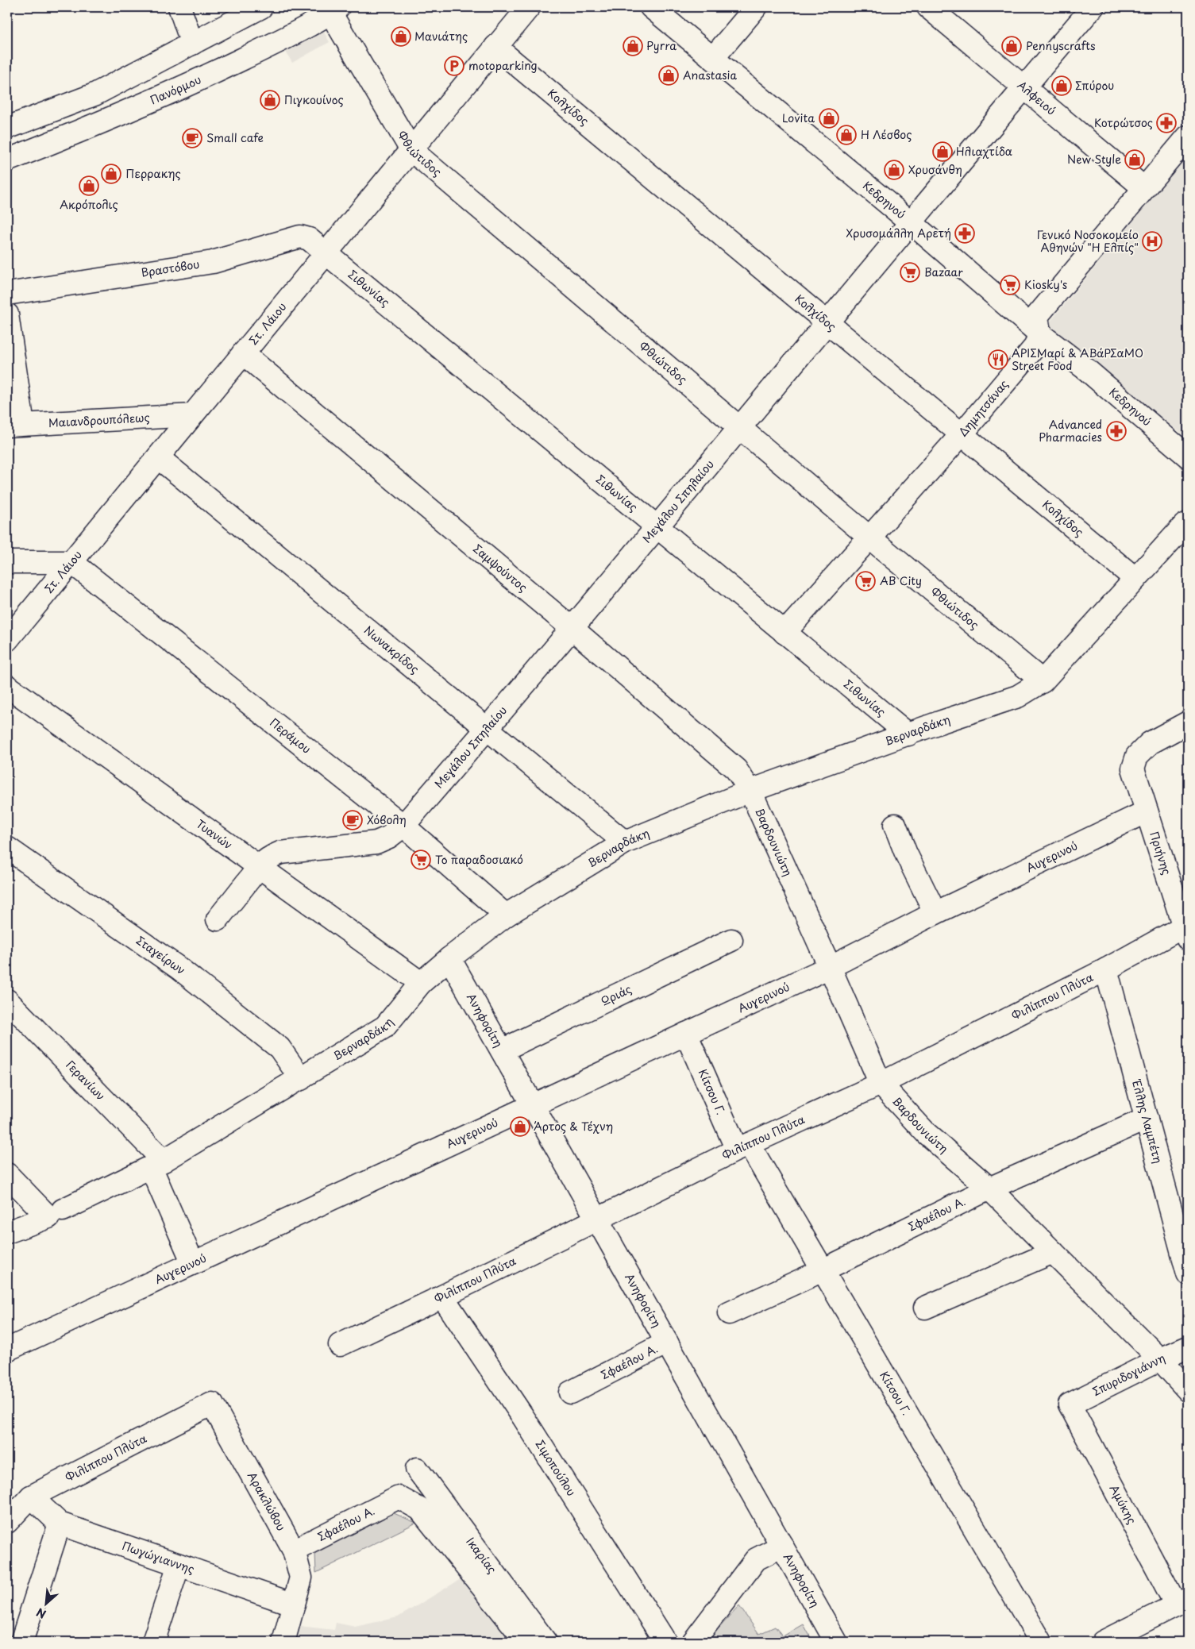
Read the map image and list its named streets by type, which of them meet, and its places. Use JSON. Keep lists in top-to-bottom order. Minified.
{"streets":{"street":["Πανόρμου","Αλφειού","Κολχίδος","Φθιώτιδος","Κεδρηνού","Βραστόβου","Σιθωνίας","Στ. Λάιου","Δημητσάνας","Μαιανδρουπόλεως","Μεγάλου Σπηλαίου","Σαμψούντος","Νωνακρίδος","Βερναρδάκη","Περάμου","Τυανών","Βαρδουνιώτη","Πριήνης","Αυγερινού","Σταγείρων","Ωριάς","Φιλίππου Πλύτα","Ανηφορίτη","Γερανίων","Κίτσου Γ.","Έλλης Λαμπέτη","Σφαέλου Α.","Σπυριδογιάννη","Σιμοπούλου","Αρακλώβου","Αμύκης","Ικαρίας","Πωγώγιαννης"]},"crossings":[["Πανόρμου","Φθιώτιδος"],["Αλφειού","Δημητσάνας"],["Αλφειού","Μεγάλου Σπηλαίου"],["Κολχίδος","Στ. Λάιου"],["Κολχίδος","Δημητσάνας"],["Κολχίδος","Μεγάλου Σπηλαίου"],["Κολχίδος","Βερναρδάκη"],["Φθιώτιδος","Στ. Λάιου"],["Φθιώτιδος","Δημητσάνας"],["Φθιώτιδος","Μεγάλου Σπηλαίου"],["Φθιώτιδος","Βερναρδάκη"],["Κεδρηνού","Δημητσάνας"],["Κεδρηνού","Μεγάλου Σπηλαίου"],["Βραστόβου","Σιθωνίας"],["Βραστόβου","Στ. Λάιου"],["Σιθωνίας","Στ. Λάιου"],["Σιθωνίας","Δημητσάνας"],["Σιθωνίας","Μεγάλου Σπηλαίου"],["Σιθωνίας","Βερναρδάκη"],["Στ. Λάιου","Μαιανδρουπόλεως"],["Στ. Λάιου","Σαμψούντος"],["Στ. Λάιου","Νωνακρίδος"],["Στ. Λάιου","Περάμου"],["Μεγάλου Σπηλαίου","Σαμψούντος"],["Μεγάλου Σπηλαίου","Νωνακρίδος"],["Μεγάλου Σπηλαίου","Περάμου"],["Μεγάλου Σπηλαίου","Τυανών"],["Σαμψούντος","Βερναρδάκη"],["Σαμψούντος","Βαρδουνιώτη"],["Νωνακρίδος","Βερναρδάκη"],["Βερναρδάκη","Περάμου"],["Βερναρδάκη","Τυανών"],["Βερναρδάκη","Βαρδουνιώτη"],["Βερναρδάκη","Σταγείρων"],["Βερναρδάκη","Ανηφορίτη"],["Βερναρδάκη","Γερανίων"],["Βαρδουνιώτη","Αυγερινού"],["Βαρδουνιώτη","Φιλίππου Πλύτα"],["Βαρδουνιώτη","Σφαέλου Α."],["Βαρδουνιώτη","Σπυριδογιάννη"],["Πριήνης","Αυγερινού"],["Πριήνης","Φιλίππου Πλύτα"],["Αυγερινού","Ανηφορίτη"],["Αυγερινού","Γερανίων"],["Αυγερινού","Κίτσου Γ."],["Ωριάς","Ανηφορίτη"],["Φιλίππου Πλύτα","Ανηφορίτη"],["Φιλίππου Πλύτα","Κίτσου Γ."],["Φιλίππου Πλύτα","Έλλης Λαμπέτη"],["Φιλίππου Πλύτα","Σιμοπούλου"],["Φιλίππου Πλύτα","Αρακλώβου"],["Φιλίππου Πλύτα","Πωγώγιαννης"],["Ανηφορίτη","Σφαέλου Α."],["Κίτσου Γ.","Σφαέλου Α."],["Έλλης Λαμπέτη","Σφαέλου Α."],["Σφαέλου Α.","Αρακλώβου"],["Σφαέλου Α.","Ικαρίας"],["Σπυριδογιάννη","Αμύκης"],["Αρακλώβου","Πωγώγιαννης"]],"places":{"shop":["Μανιάτης","Pyrra","Pennyscrafts","Anastasia","Σπύρου","Πιγκουίνος","Lovita","Η Λέσβος","Ηλιαχτίδα","New Style","Χρυσάνθη","Περρακης","Ακρόπολις","Άρτος & Τέχνη"],"parking":["motoparking"],"pharmacy":["Κοτρώτσος","Χρυσομάλλη Αρετή","Advanced Pharmacies"],"cafe":["Small cafe","Χόβολη"],"hospital":["Γενικό Νοσοκομείο Αθηνών \"Η Ελπίς\""],"supermarket":["Bazaar","Kiosky's","ΑΒ City","Το παραδοσιακό"],"restaurant":["ΑΡΙΣΜαρί & ΑΒάΡΣαΜΟ Street Food"]},"north":"bottom left"}
